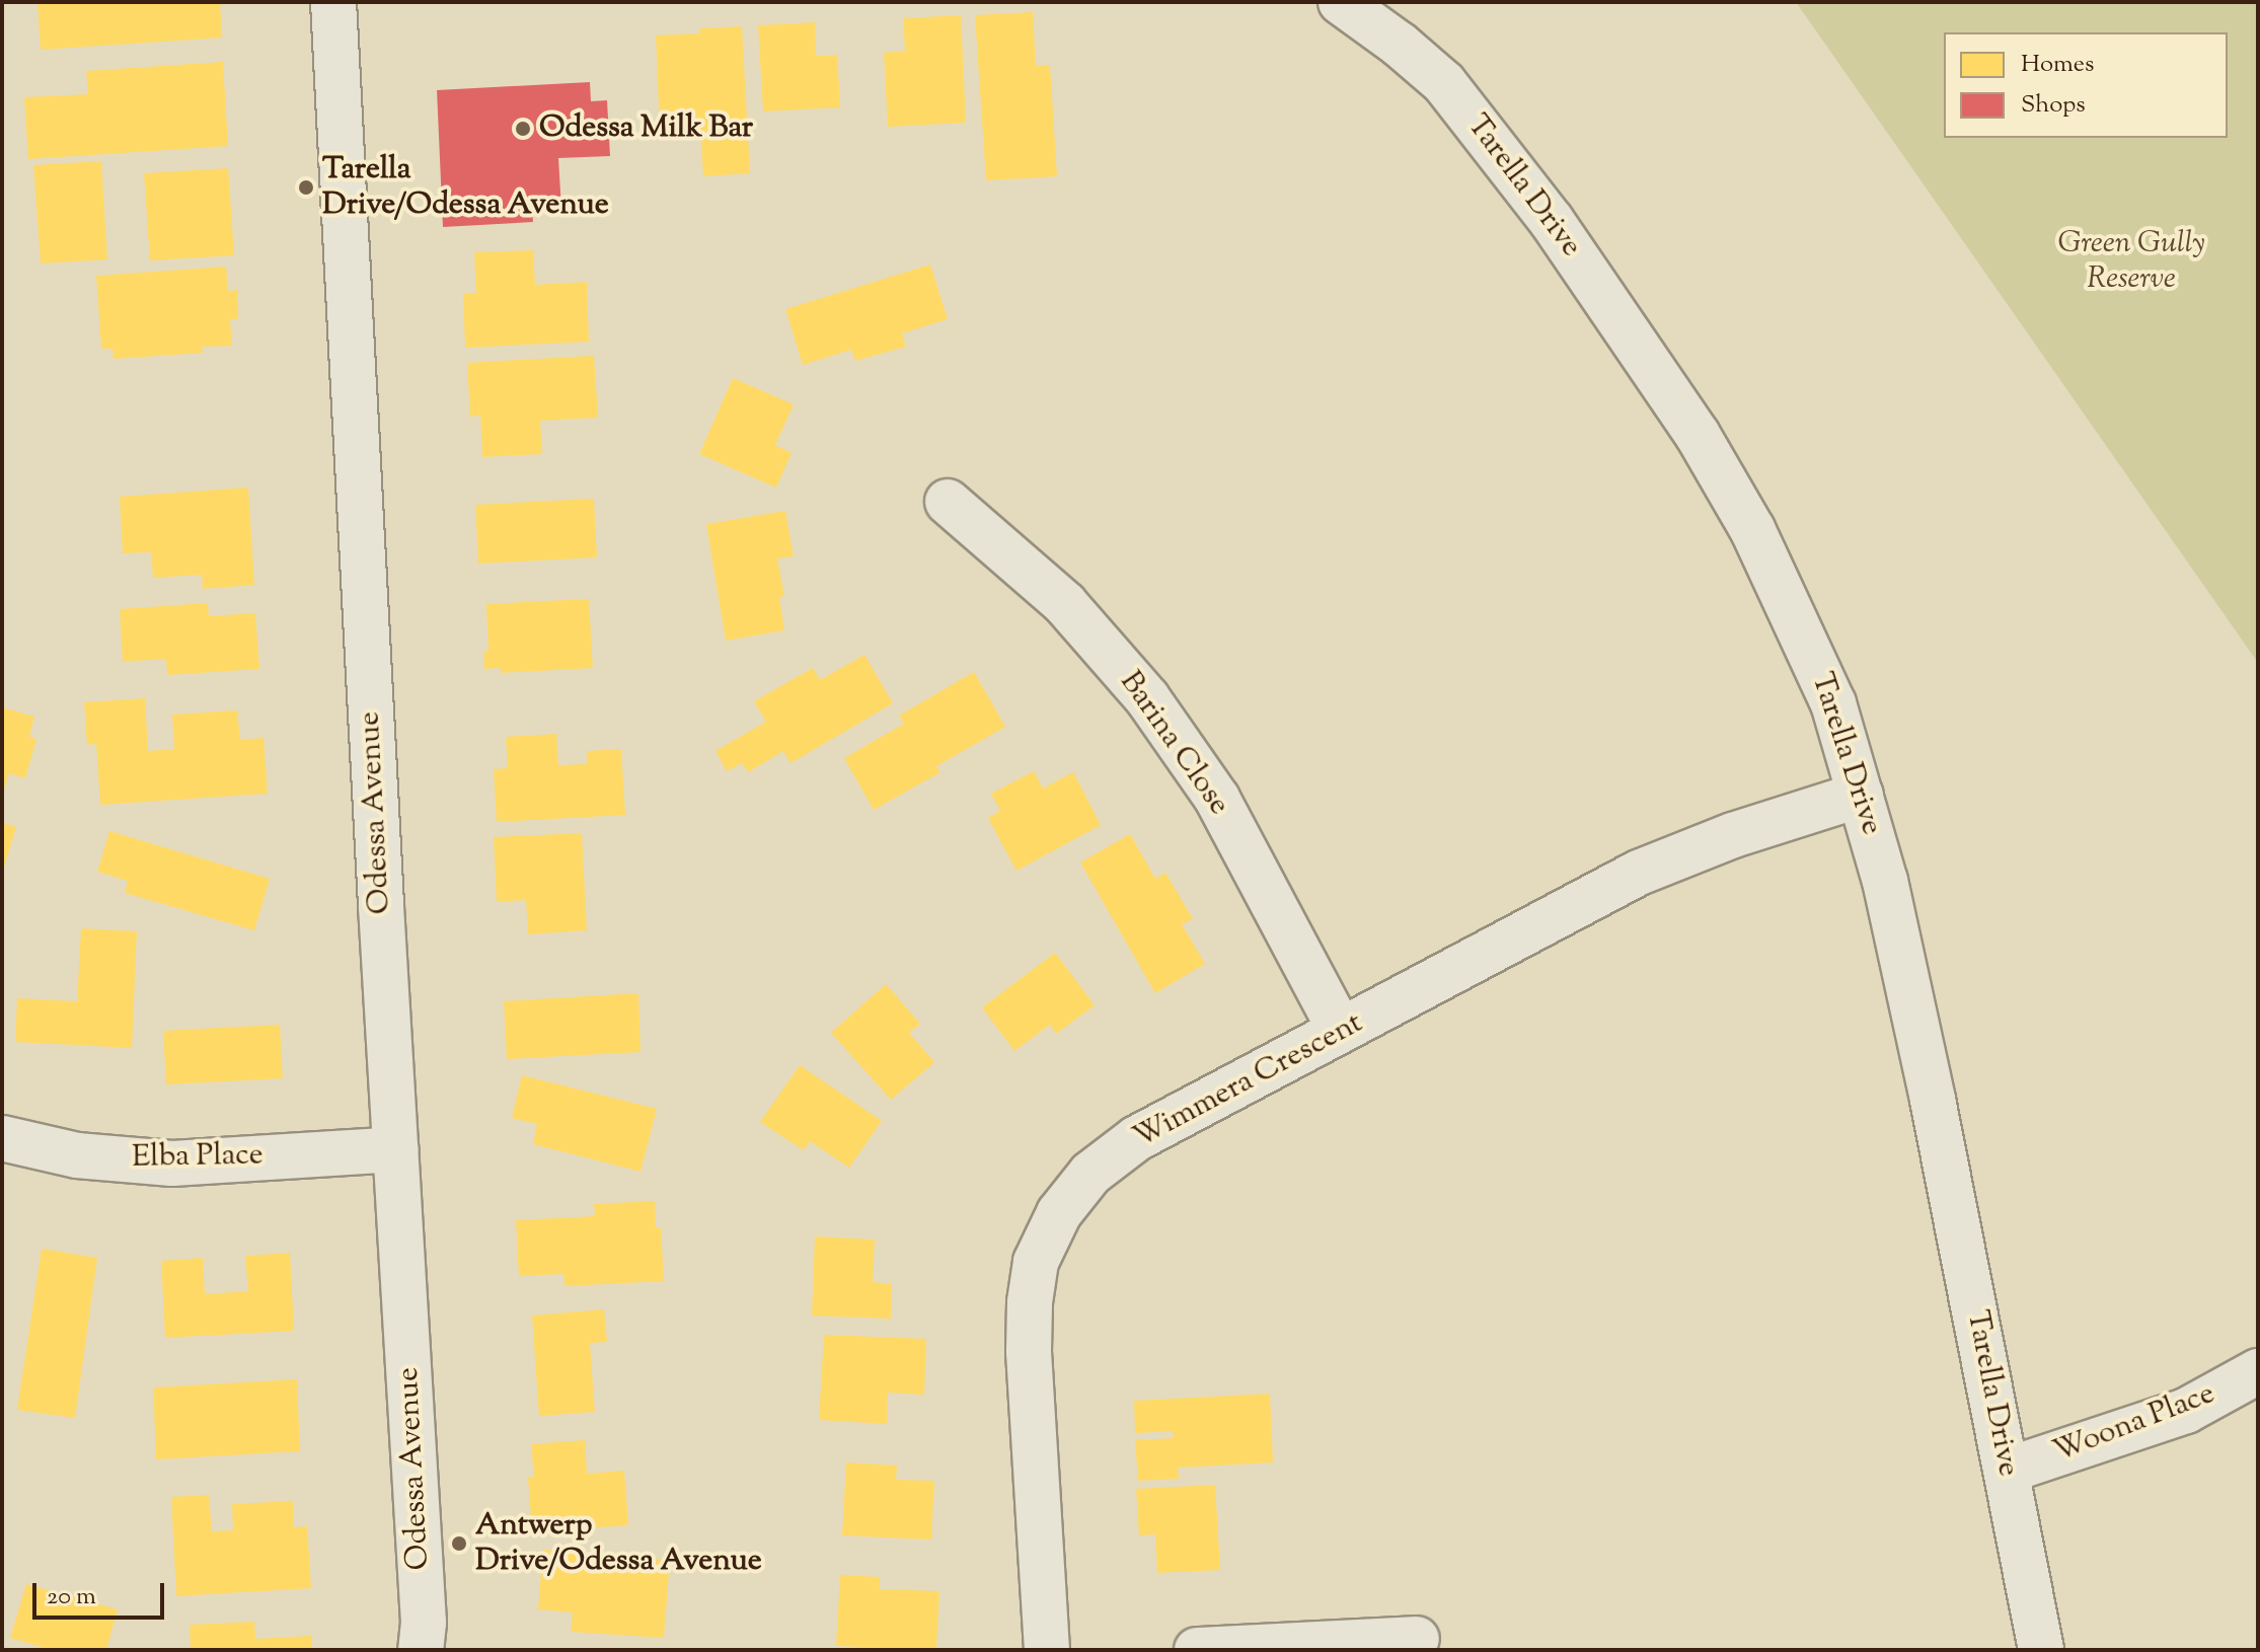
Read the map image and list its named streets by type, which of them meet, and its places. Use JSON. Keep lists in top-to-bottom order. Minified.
{"streets":{"street":["Tarella Drive","Barina Close","Odessa Avenue","Wimmera Crescent","Elba Place","Woona Place"]},"crossings":[["Tarella Drive","Wimmera Crescent"],["Tarella Drive","Woona Place"],["Barina Close","Wimmera Crescent"],["Odessa Avenue","Elba Place"]],"parks":["Green Gully Reserve"],"places":["Odessa Milk Bar","Tarella Drive/Odessa Avenue","Antwerp Drive/Odessa Avenue"],"legend":["Homes","Shops"],"scale_bar":"20 m"}
